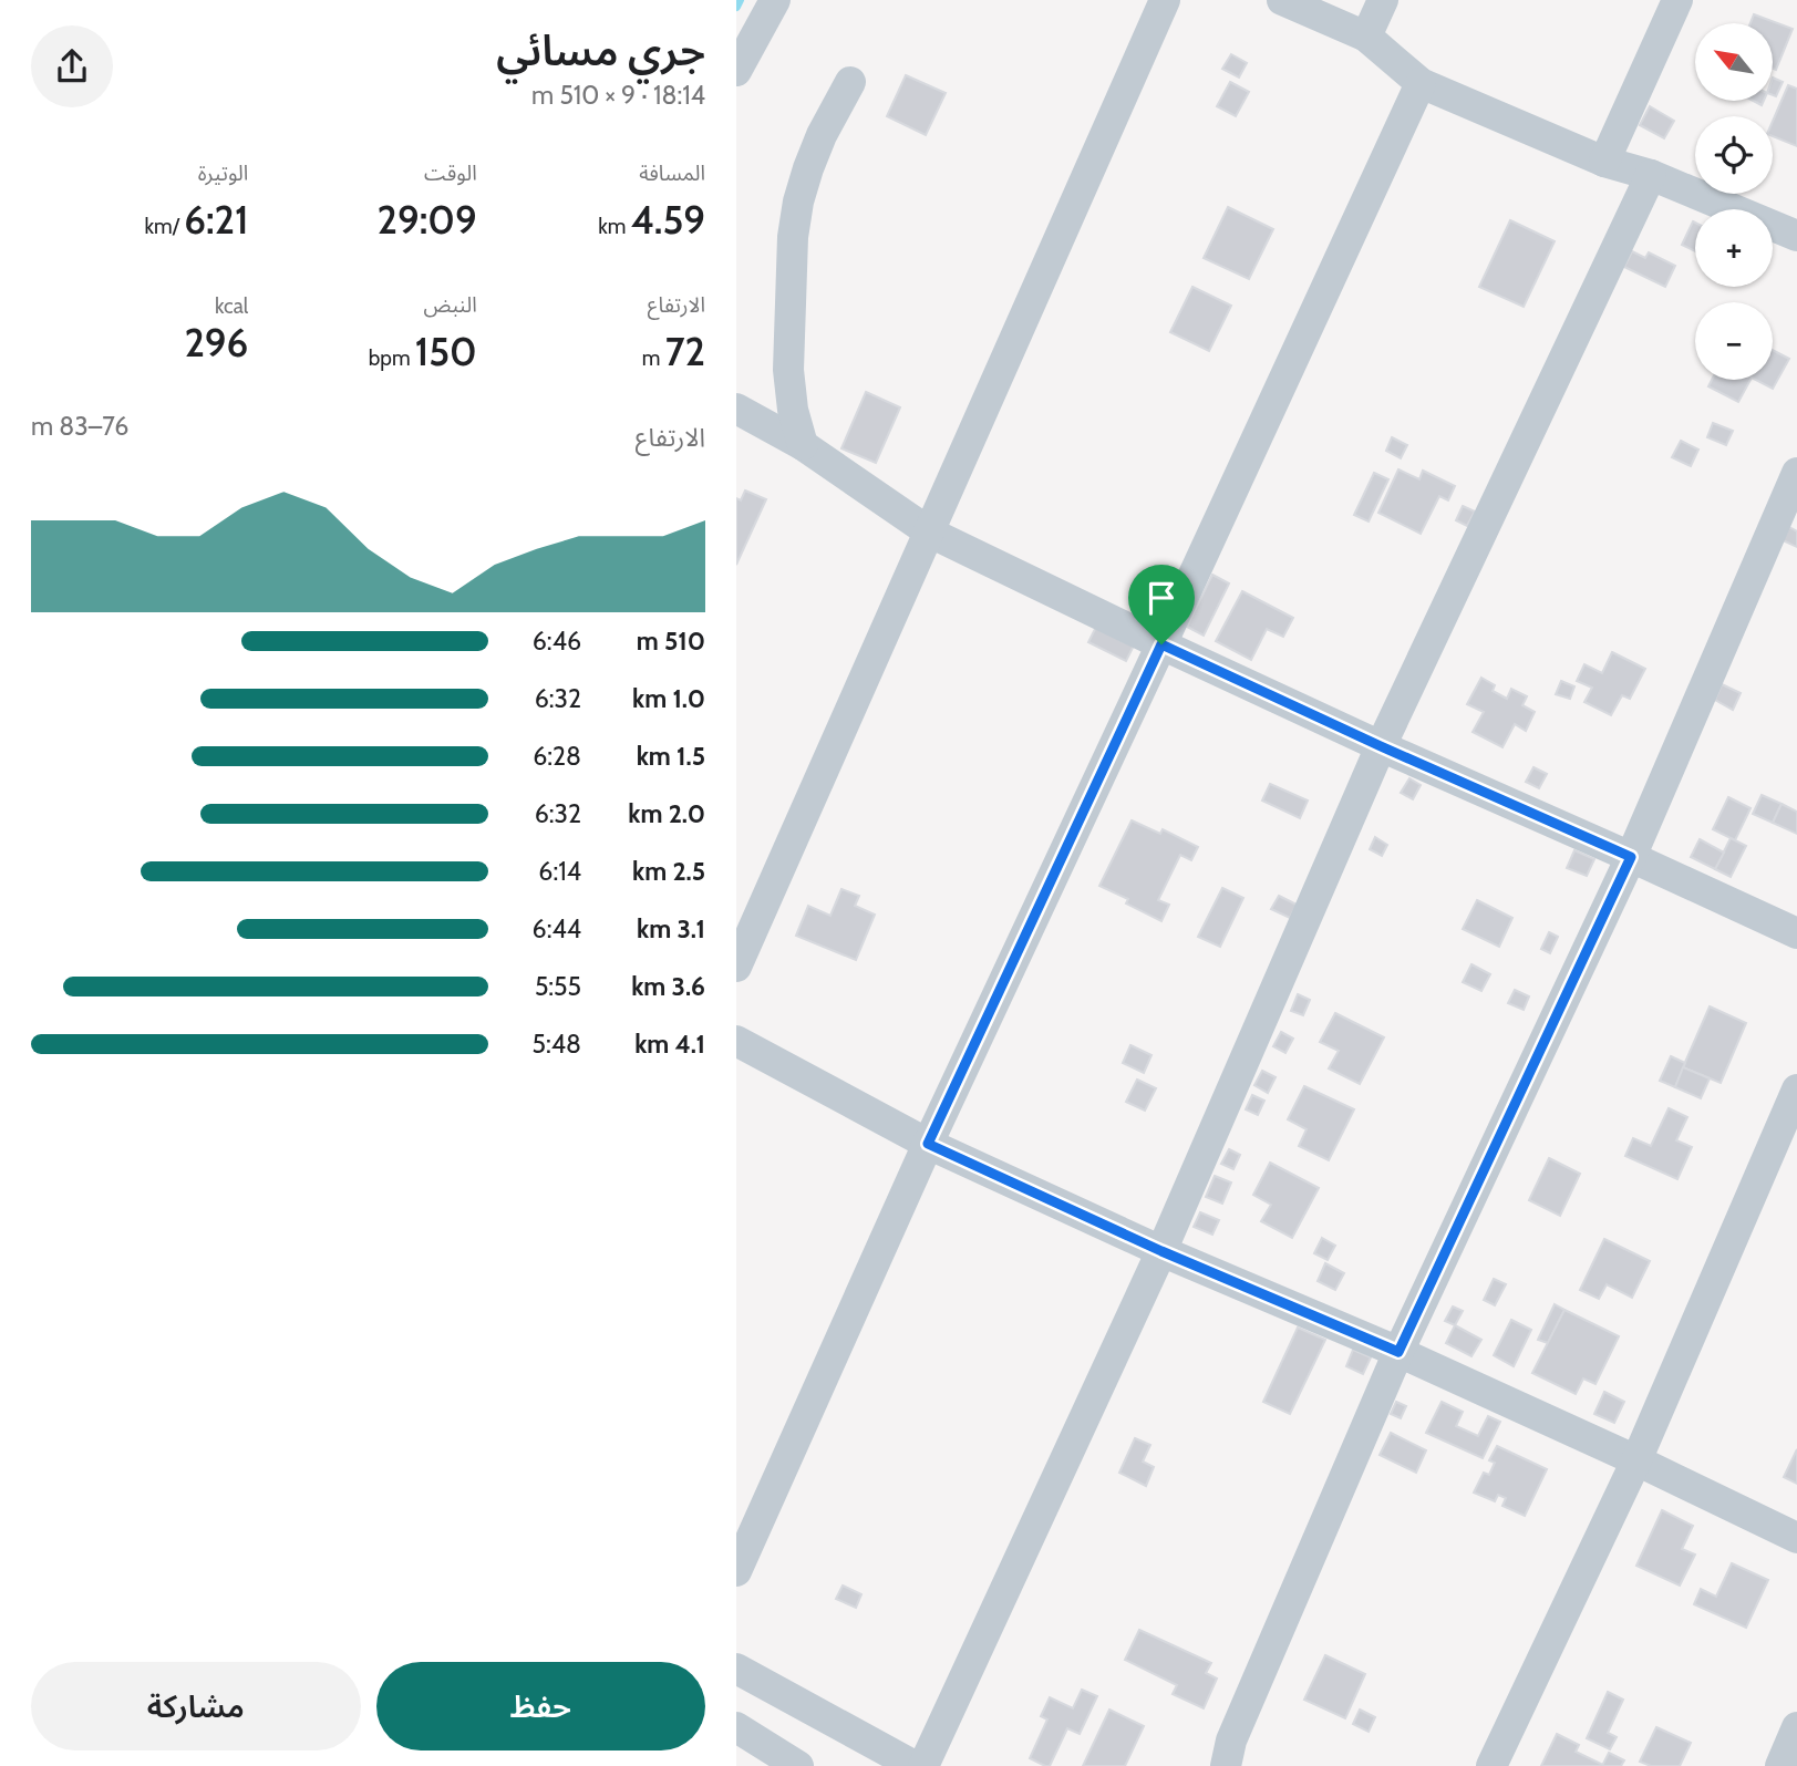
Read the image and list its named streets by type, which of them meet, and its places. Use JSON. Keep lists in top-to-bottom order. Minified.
{"north":"top left","page":{"heading":["جري مسائي","18:14 · 9 × 510 m"],"map_buttons":["+","−"],"stats":[["المسافة","4.59 km"],["الوقت","29:09"],["الوتيرة","6:21 /km"],["الارتفاع","72 m"],["النبض","150 bpm"],["kcal","296"]],"chart":["الارتفاع","76–83 m"],"list":[{"name":"510 m","note":"6:46"},{"name":"1.0 km","note":"6:32"},{"name":"1.5 km","note":"6:28"},{"name":"2.0 km","note":"6:32"},{"name":"2.5 km","note":"6:14"},{"name":"3.1 km","note":"6:44"},{"name":"3.6 km","note":"5:55"},{"name":"4.1 km","note":"5:48"}],"buttons":["حفظ","مشاركة"]}}
